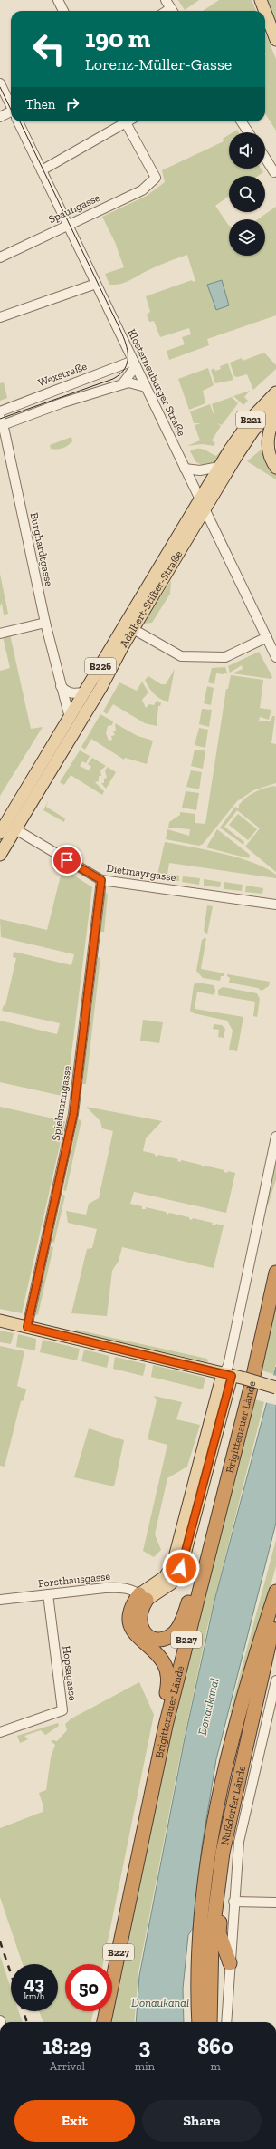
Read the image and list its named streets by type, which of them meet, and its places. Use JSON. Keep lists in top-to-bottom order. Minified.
{"streets":{"highway":["Brigittenauer Lände","B227","Nußdorfer Lände"],"main road":["B221","Adalbert-Stifter-Straße","B226"],"street":["Spaungasse","Wexstraße","Klosterneuburger Straße","Burghardtgasse","Dietmayrgasse","Spielmanngasse","Forsthausgasse","Hopsagasse"]},"crossings":[["Spaungasse","Klosterneuburger Straße"],["Wexstraße","Klosterneuburger Straße"],["Klosterneuburger Straße","Adalbert-Stifter-Straße"],["B221","Adalbert-Stifter-Straße"],["Burghardtgasse","Adalbert-Stifter-Straße"],["Adalbert-Stifter-Straße","Dietmayrgasse"],["Dietmayrgasse","Spielmanngasse"],["Forsthausgasse","Hopsagasse"]],"water":["Donaukanal"],"page":{"turn":["190 m","Lorenz-Müller-Gasse"],"then":"Then","speed":"43 km/h","limit":"50","eta":["18:29","Arrival","3","min","860","m"],"buttons":["Exit","Share"]}}
